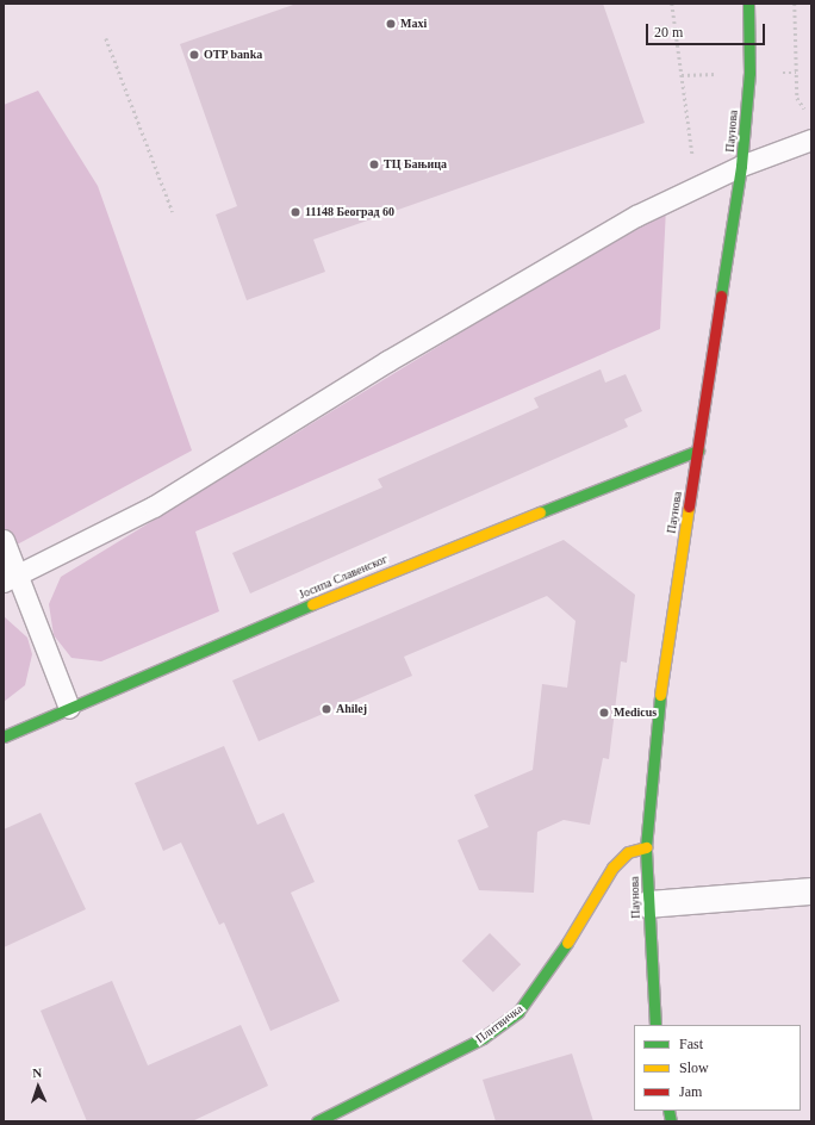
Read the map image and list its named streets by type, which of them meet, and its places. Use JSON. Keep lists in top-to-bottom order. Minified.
{"streets":{"street":["Паунова","Јосипа Славенског","Плитвичка"]},"crossings":[["Паунова","Јосипа Славенског"],["Паунова","Плитвичка"]],"places":["Maxi","OTP banka","ТЦ Бањица","11148 Београд 60","Ahilej","Medicus"],"legend":["Fast","Slow","Jam"],"scale_bar":"20 m","north":"top"}
